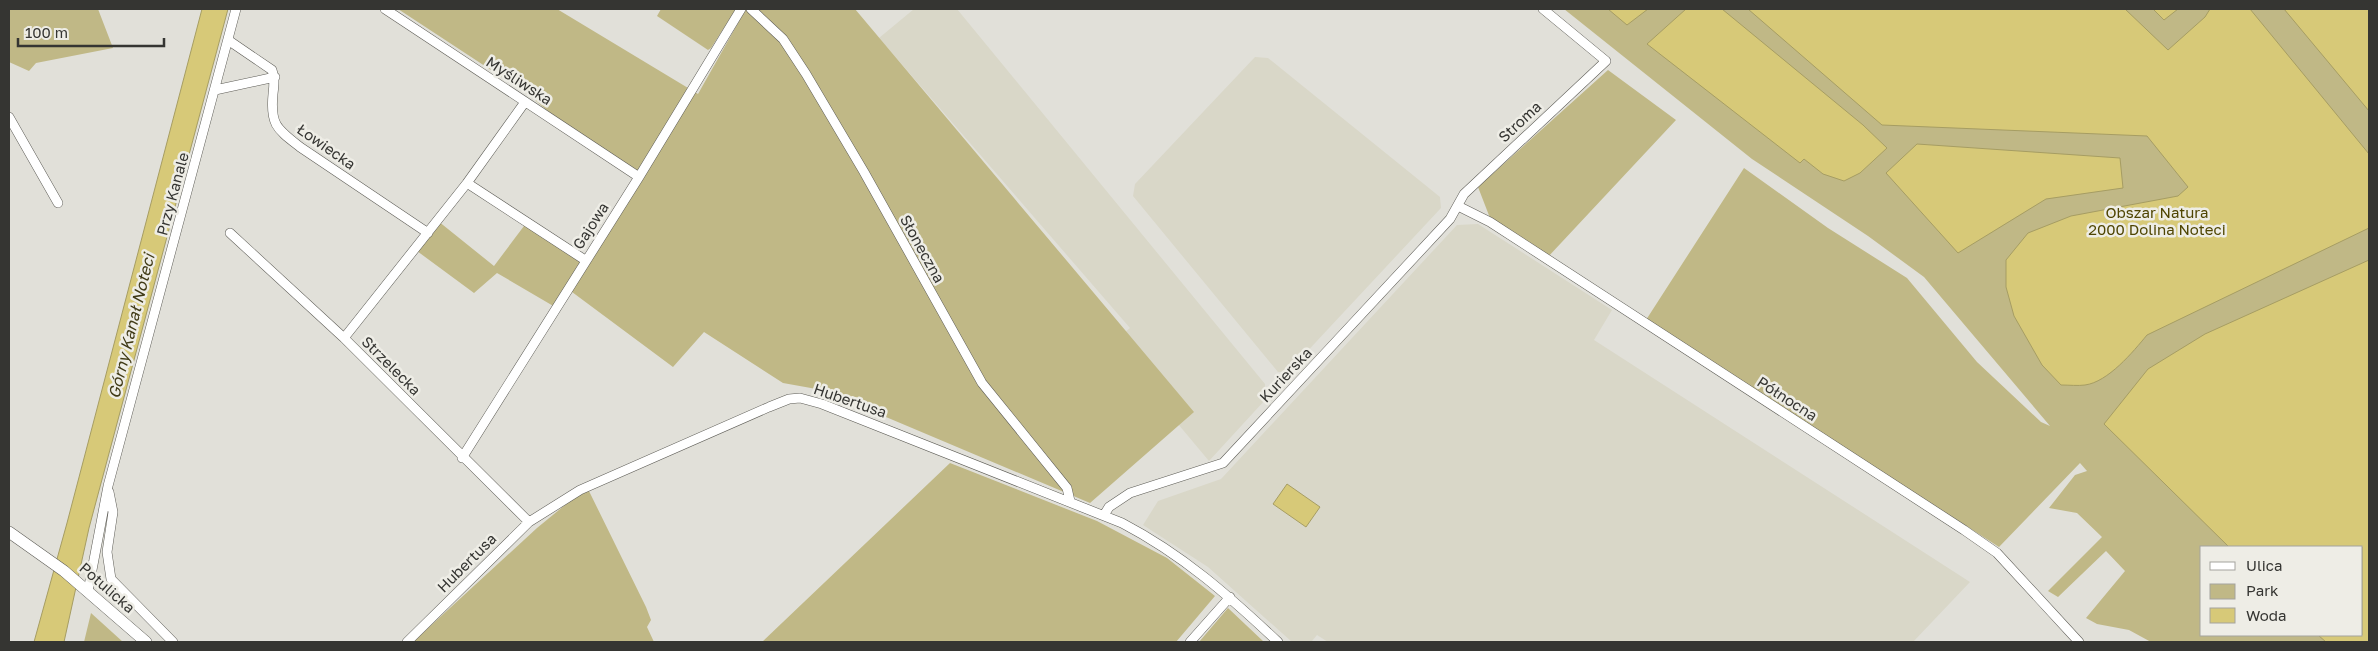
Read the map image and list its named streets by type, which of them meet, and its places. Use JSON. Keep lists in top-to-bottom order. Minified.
{"streets":{"street":["Myśliwska","Stroma","Łowiecka","Przy Kanale","Gajowa","Słoneczna","Strzelecka","Kurierska","Północna","Hubertusa","Potulicka"]},"crossings":[["Myśliwska","Gajowa"],["Stroma","Kurierska"],["Stroma","Północna"],["Przy Kanale","Potulicka"],["Gajowa","Strzelecka"],["Słoneczna","Hubertusa"],["Strzelecka","Hubertusa"],["Kurierska","Północna"],["Kurierska","Hubertusa"]],"water":["Górny Kanał Noteci"],"parks":["Obszar Natura 2000 Dolina Noteci"],"legend":["Ulica","Park","Woda"],"scale_bar":"100 m"}
